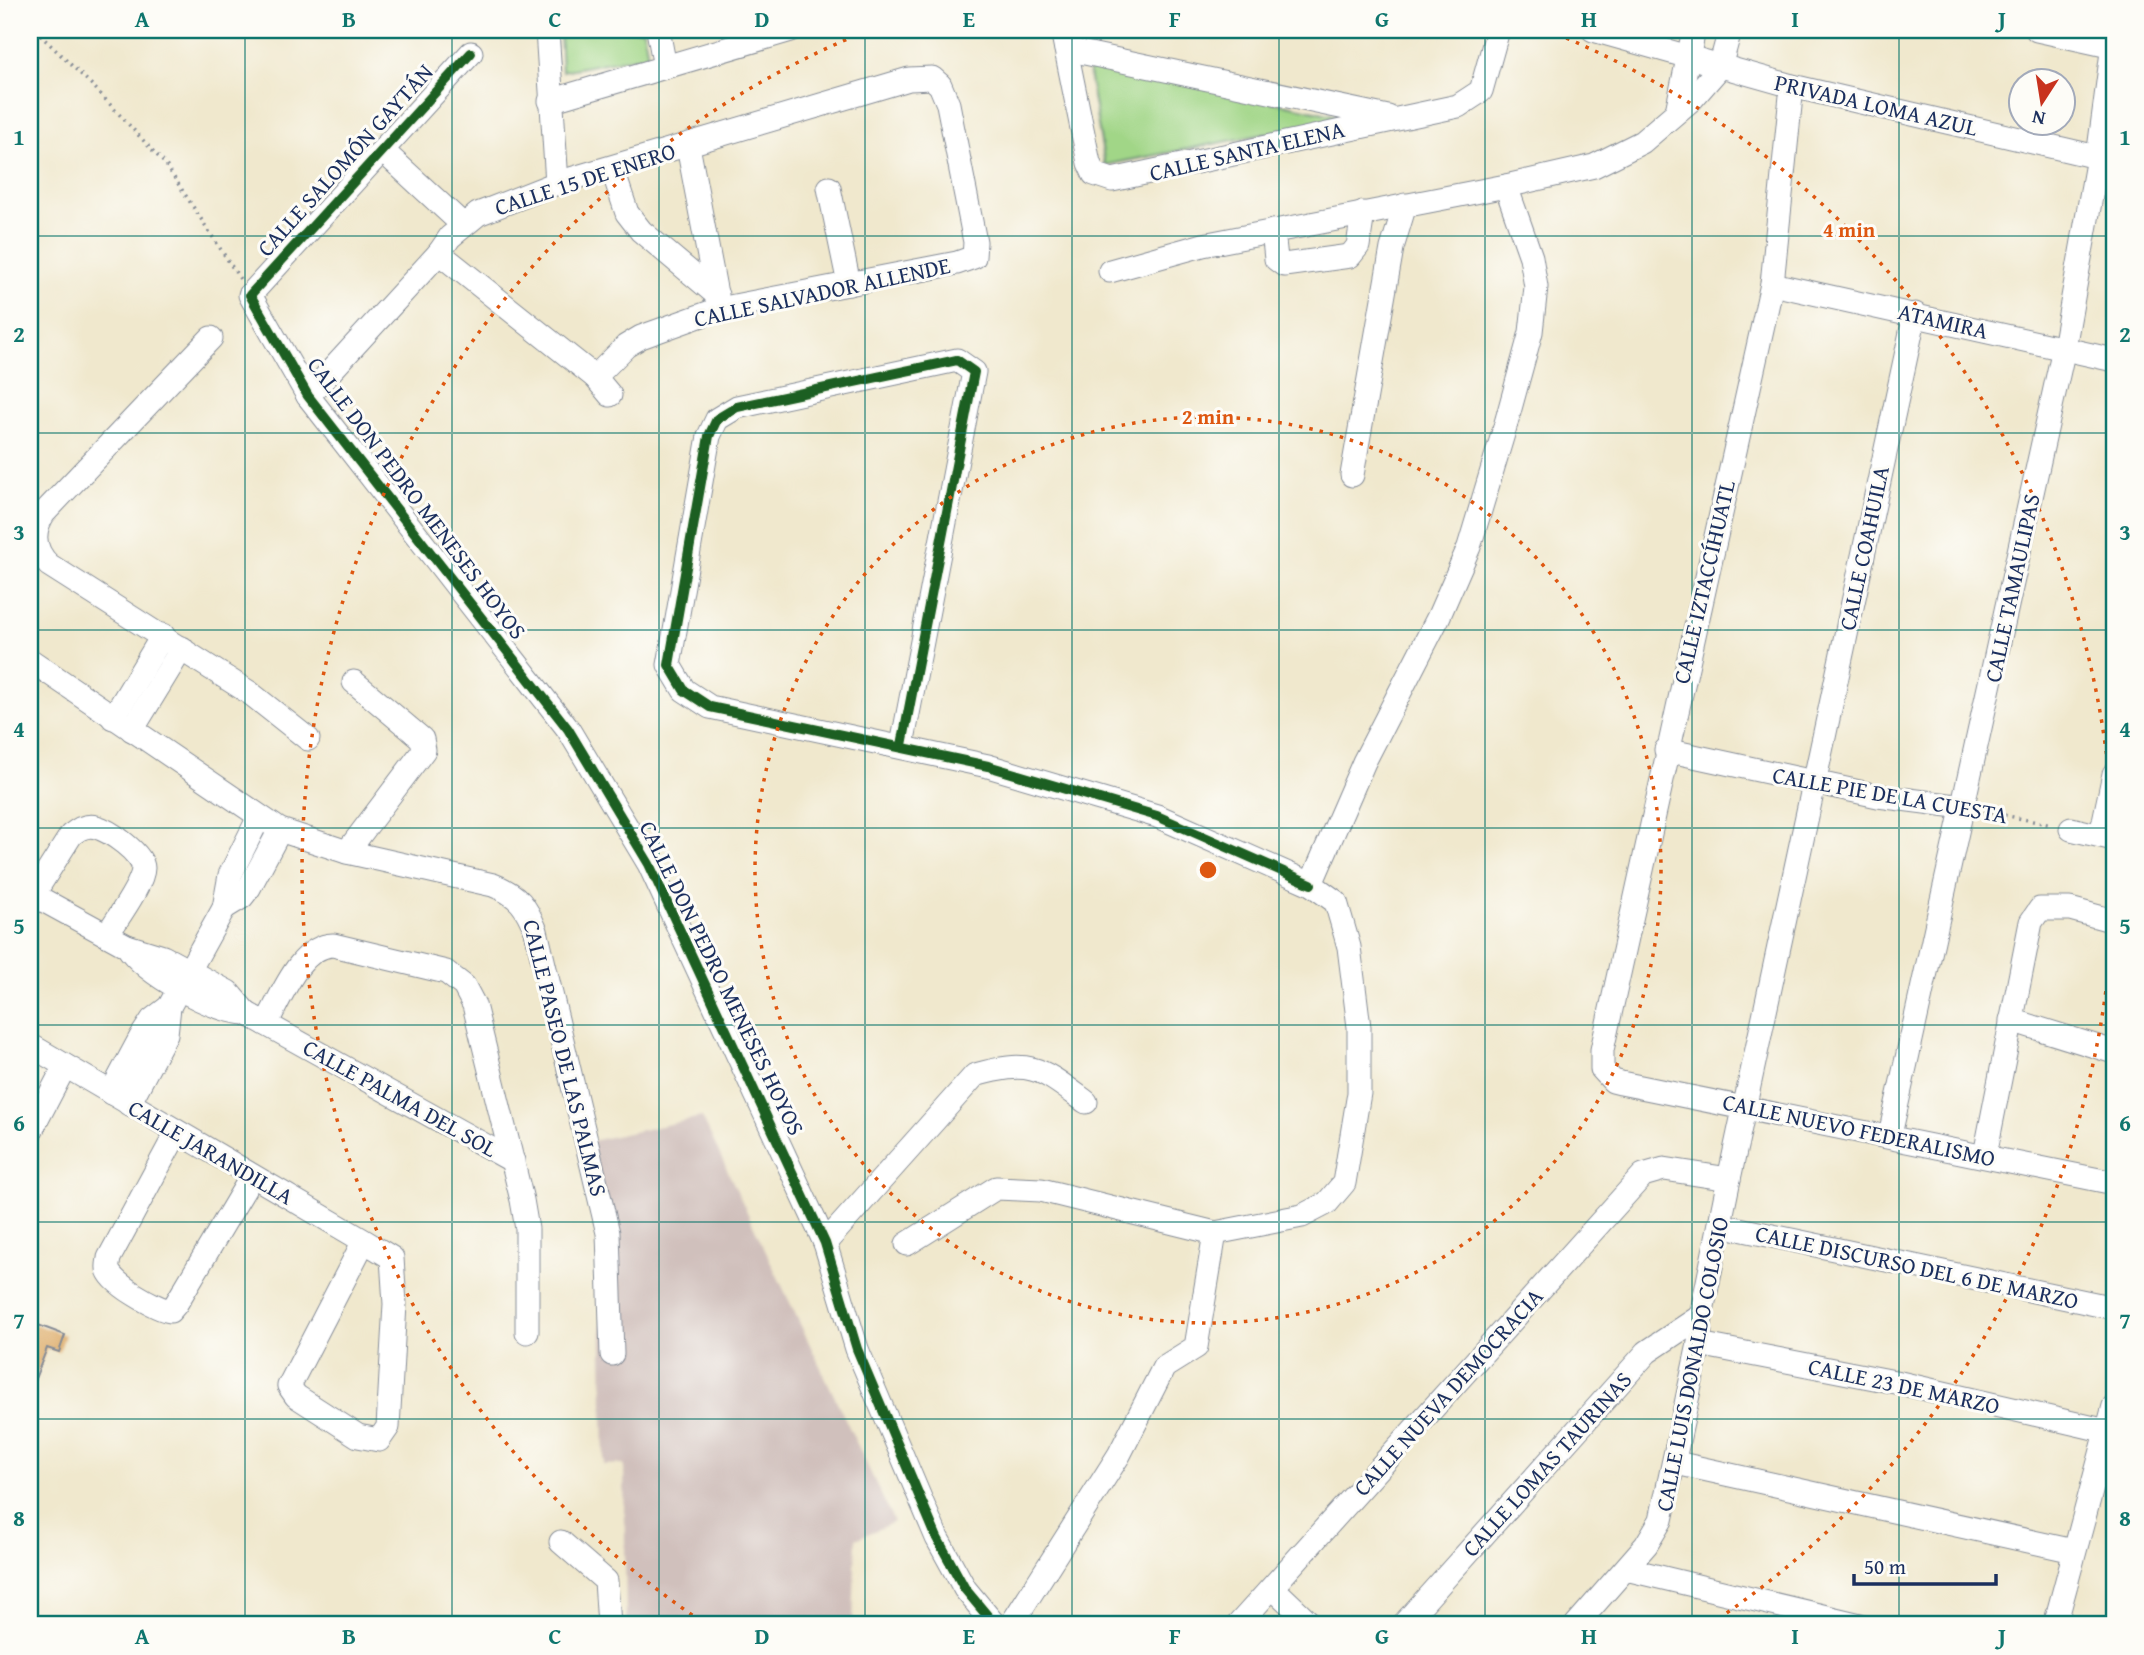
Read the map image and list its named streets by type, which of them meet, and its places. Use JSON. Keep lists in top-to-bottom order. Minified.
{"streets":{"street":["PRIVADA LOMA AZUL","CALLE SANTA ELENA","CALLE SALOMÓN GAYTÁN","CALLE 15 DE ENERO","CALLE SALVADOR ALLENDE","ATAMIRA","CALLE DON PEDRO MENESES HOYOS","CALLE COAHUILA","CALLE IZTACCÍHUATL","CALLE TAMAULIPAS","CALLE PIE DE LA CUESTA","CALLE PASEO DE LAS PALMAS","CALLE PALMA DEL SOL","CALLE NUEVO FEDERALISMO","CALLE JARANDILLA","CALLE DISCURSO DEL 6 DE MARZO","CALLE LUIS DONALDO COLOSIO","CALLE 23 DE MARZO","CALLE NUEVA DEMOCRACIA","CALLE LOMAS TAURINAS"]},"crossings":[["PRIVADA LOMA AZUL","CALLE IZTACCÍHUATL"],["PRIVADA LOMA AZUL","CALLE TAMAULIPAS"],["CALLE SALOMÓN GAYTÁN","CALLE DON PEDRO MENESES HOYOS"],["CALLE 15 DE ENERO","CALLE SALVADOR ALLENDE"],["CALLE 15 DE ENERO","CALLE DON PEDRO MENESES HOYOS"],["ATAMIRA","CALLE COAHUILA"],["ATAMIRA","CALLE IZTACCÍHUATL"],["ATAMIRA","CALLE TAMAULIPAS"],["CALLE COAHUILA","CALLE PIE DE LA CUESTA"],["CALLE COAHUILA","CALLE NUEVO FEDERALISMO"],["CALLE COAHUILA","CALLE LUIS DONALDO COLOSIO"],["CALLE IZTACCÍHUATL","CALLE PIE DE LA CUESTA"],["CALLE IZTACCÍHUATL","CALLE NUEVO FEDERALISMO"],["CALLE TAMAULIPAS","CALLE PIE DE LA CUESTA"],["CALLE TAMAULIPAS","CALLE NUEVO FEDERALISMO"],["CALLE NUEVO FEDERALISMO","CALLE LUIS DONALDO COLOSIO"],["CALLE DISCURSO DEL 6 DE MARZO","CALLE LUIS DONALDO COLOSIO"],["CALLE LUIS DONALDO COLOSIO","CALLE 23 DE MARZO"],["CALLE LUIS DONALDO COLOSIO","CALLE NUEVA DEMOCRACIA"],["CALLE LUIS DONALDO COLOSIO","CALLE LOMAS TAURINAS"]],"scale_bar":"50 m","north":"bottom","grid":{"columns":["A","B","C","D","E","F","G","H","I","J"],"rows":["1","2","3","4","5","6","7","8"]},"rings":["4 min","2 min"]}
